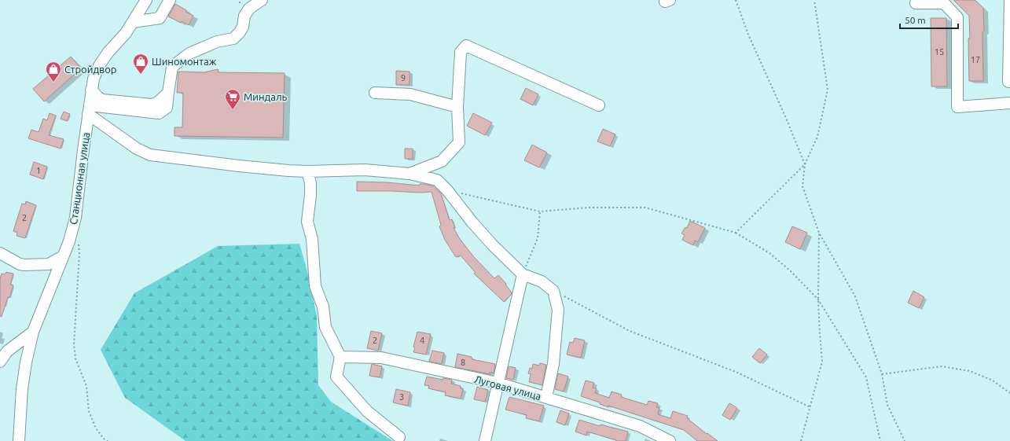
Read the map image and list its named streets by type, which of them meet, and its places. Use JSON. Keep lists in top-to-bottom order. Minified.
{"streets":{"street":["Станционная улица","Луговая улица"]},"places":{"shop":["Шиномонтаж","Стройдвор"],"supermarket":["Миндаль"]},"house_numbers":["15","17","9","1","2","2","4","8","3"],"scale_bar":"50 m"}
